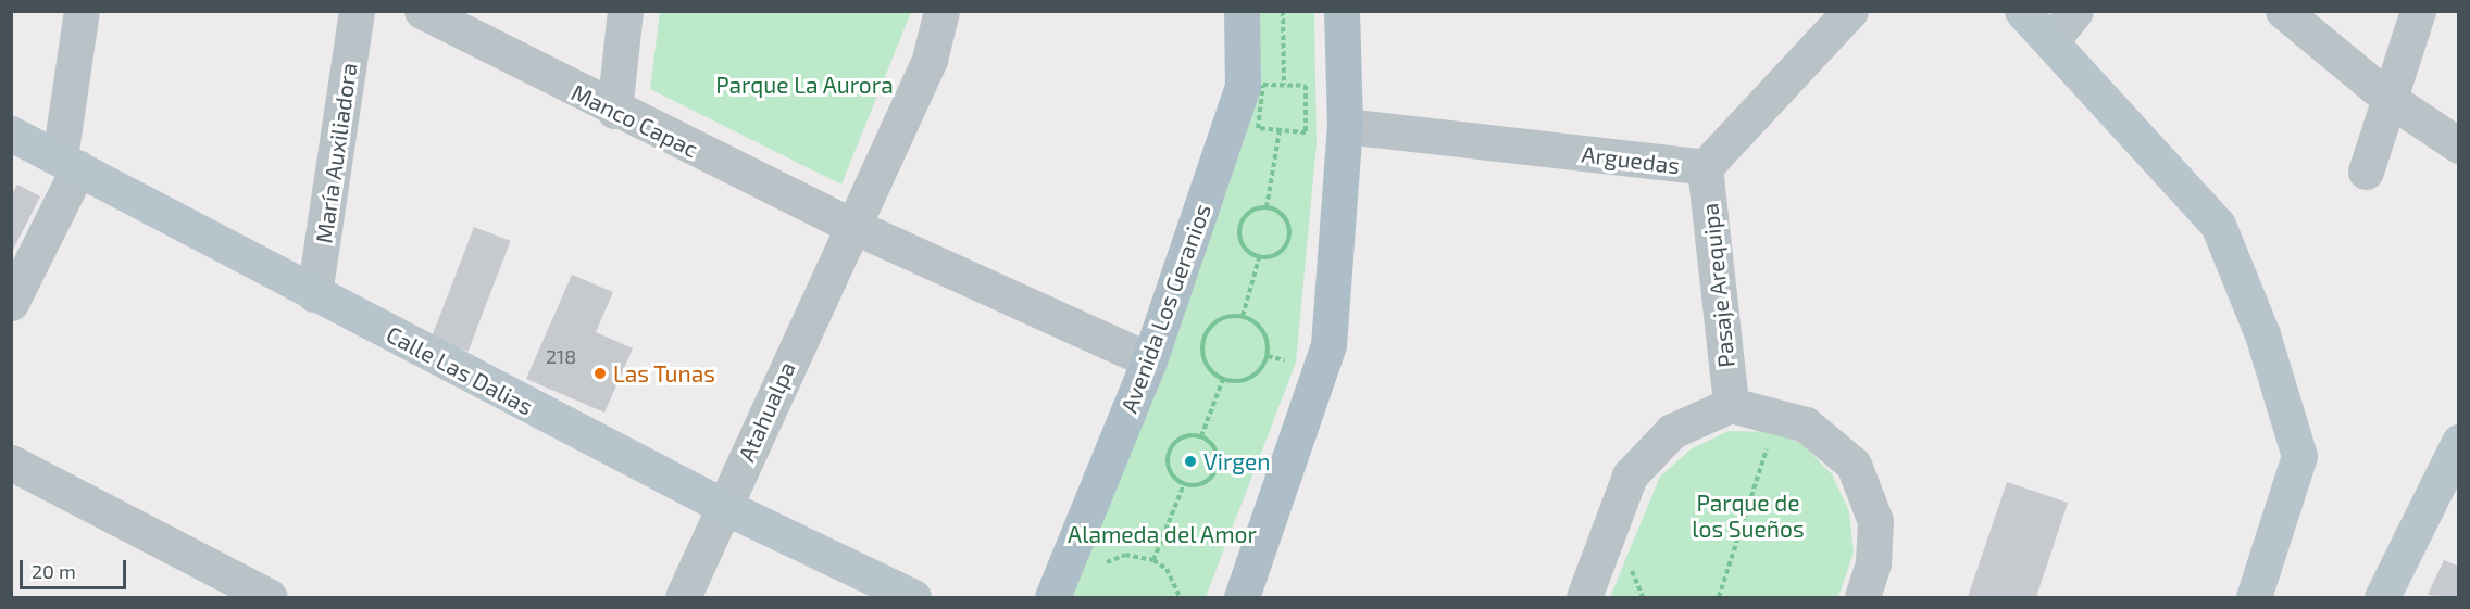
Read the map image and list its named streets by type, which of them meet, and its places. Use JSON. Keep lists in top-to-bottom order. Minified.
{"streets":{"main road":["Avenida Los Geranios"],"street":["Manco Capac","María Auxiliadora","Arguedas","Pasaje Arequipa","Calle Las Dalias","Atahualpa"]},"crossings":[["Manco Capac","Avenida Los Geranios"],["Manco Capac","Atahualpa"],["María Auxiliadora","Calle Las Dalias"],["Arguedas","Pasaje Arequipa"],["Calle Las Dalias","Atahualpa"]],"parks":["Parque La Aurora","Parque de los Sueños","Alameda del Amor"],"places":["Las Tunas","Virgen"],"house_numbers":["218"],"scale_bar":"20 m"}
